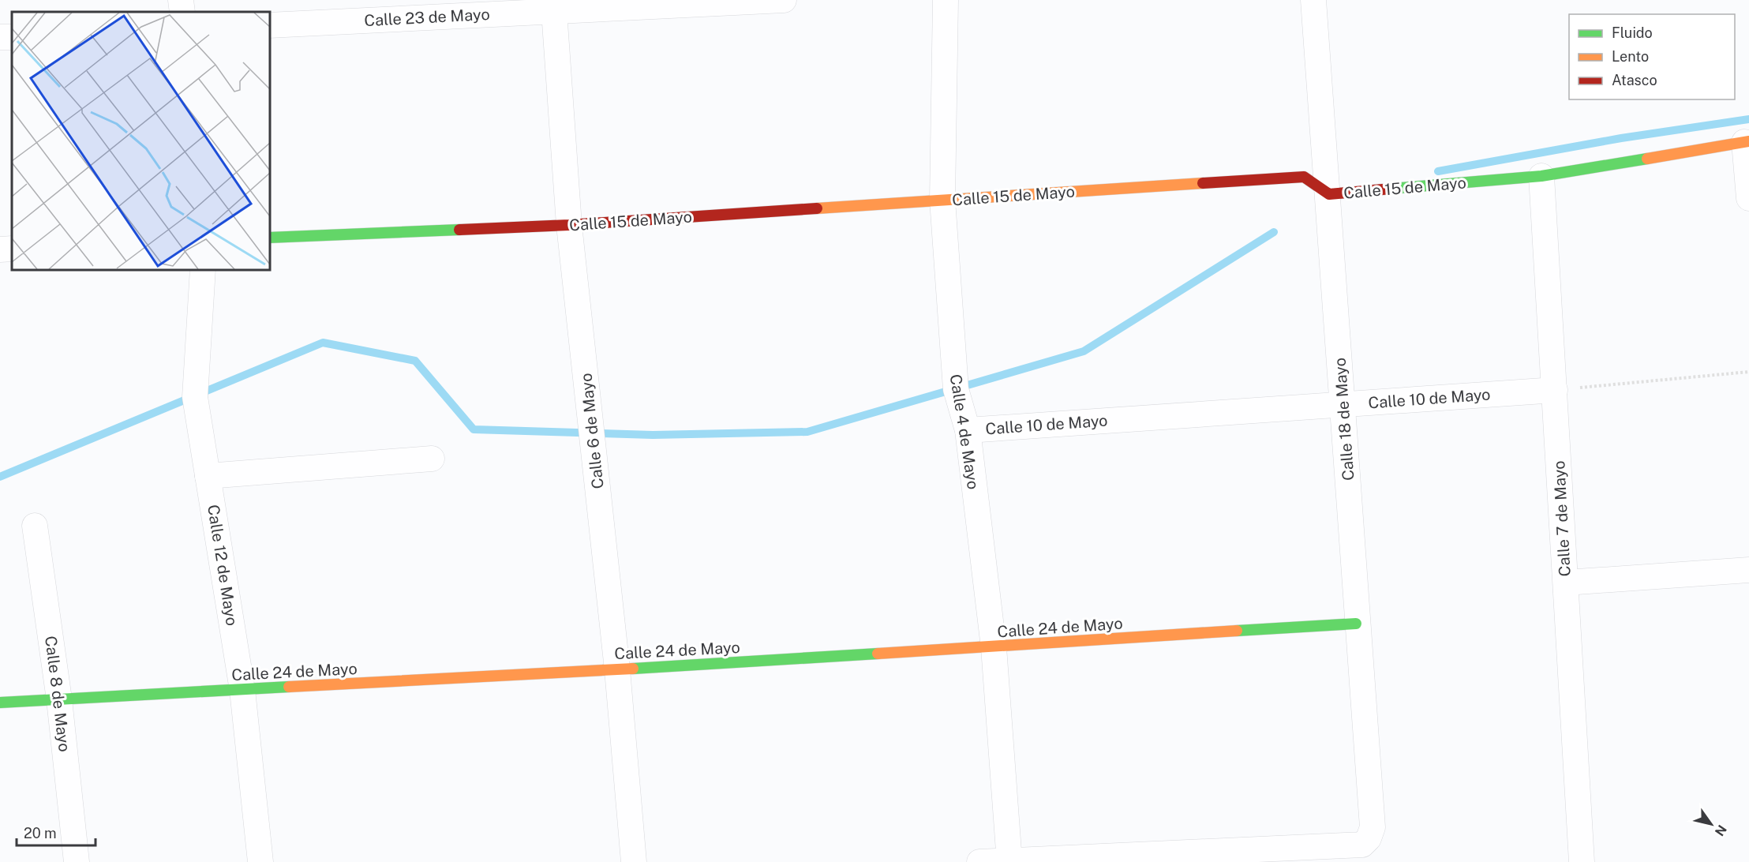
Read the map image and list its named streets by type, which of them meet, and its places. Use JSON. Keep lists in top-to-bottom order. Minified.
{"streets":{"street":["Calle 23 de Mayo","Calle 15 de Mayo","Calle 10 de Mayo","Calle 18 de Mayo","Calle 6 de Mayo","Calle 4 de Mayo","Calle 7 de Mayo","Calle 12 de Mayo","Calle 24 de Mayo","Calle 8 de Mayo"]},"crossings":[["Calle 23 de Mayo","Calle 6 de Mayo"],["Calle 15 de Mayo","Calle 18 de Mayo"],["Calle 15 de Mayo","Calle 6 de Mayo"],["Calle 15 de Mayo","Calle 4 de Mayo"],["Calle 15 de Mayo","Calle 7 de Mayo"],["Calle 10 de Mayo","Calle 18 de Mayo"],["Calle 10 de Mayo","Calle 4 de Mayo"],["Calle 10 de Mayo","Calle 7 de Mayo"],["Calle 18 de Mayo","Calle 24 de Mayo"],["Calle 6 de Mayo","Calle 24 de Mayo"],["Calle 4 de Mayo","Calle 24 de Mayo"],["Calle 12 de Mayo","Calle 24 de Mayo"],["Calle 24 de Mayo","Calle 8 de Mayo"]],"legend":["Fluido","Lento","Atasco"],"scale_bar":"20 m","north":"bottom right"}
